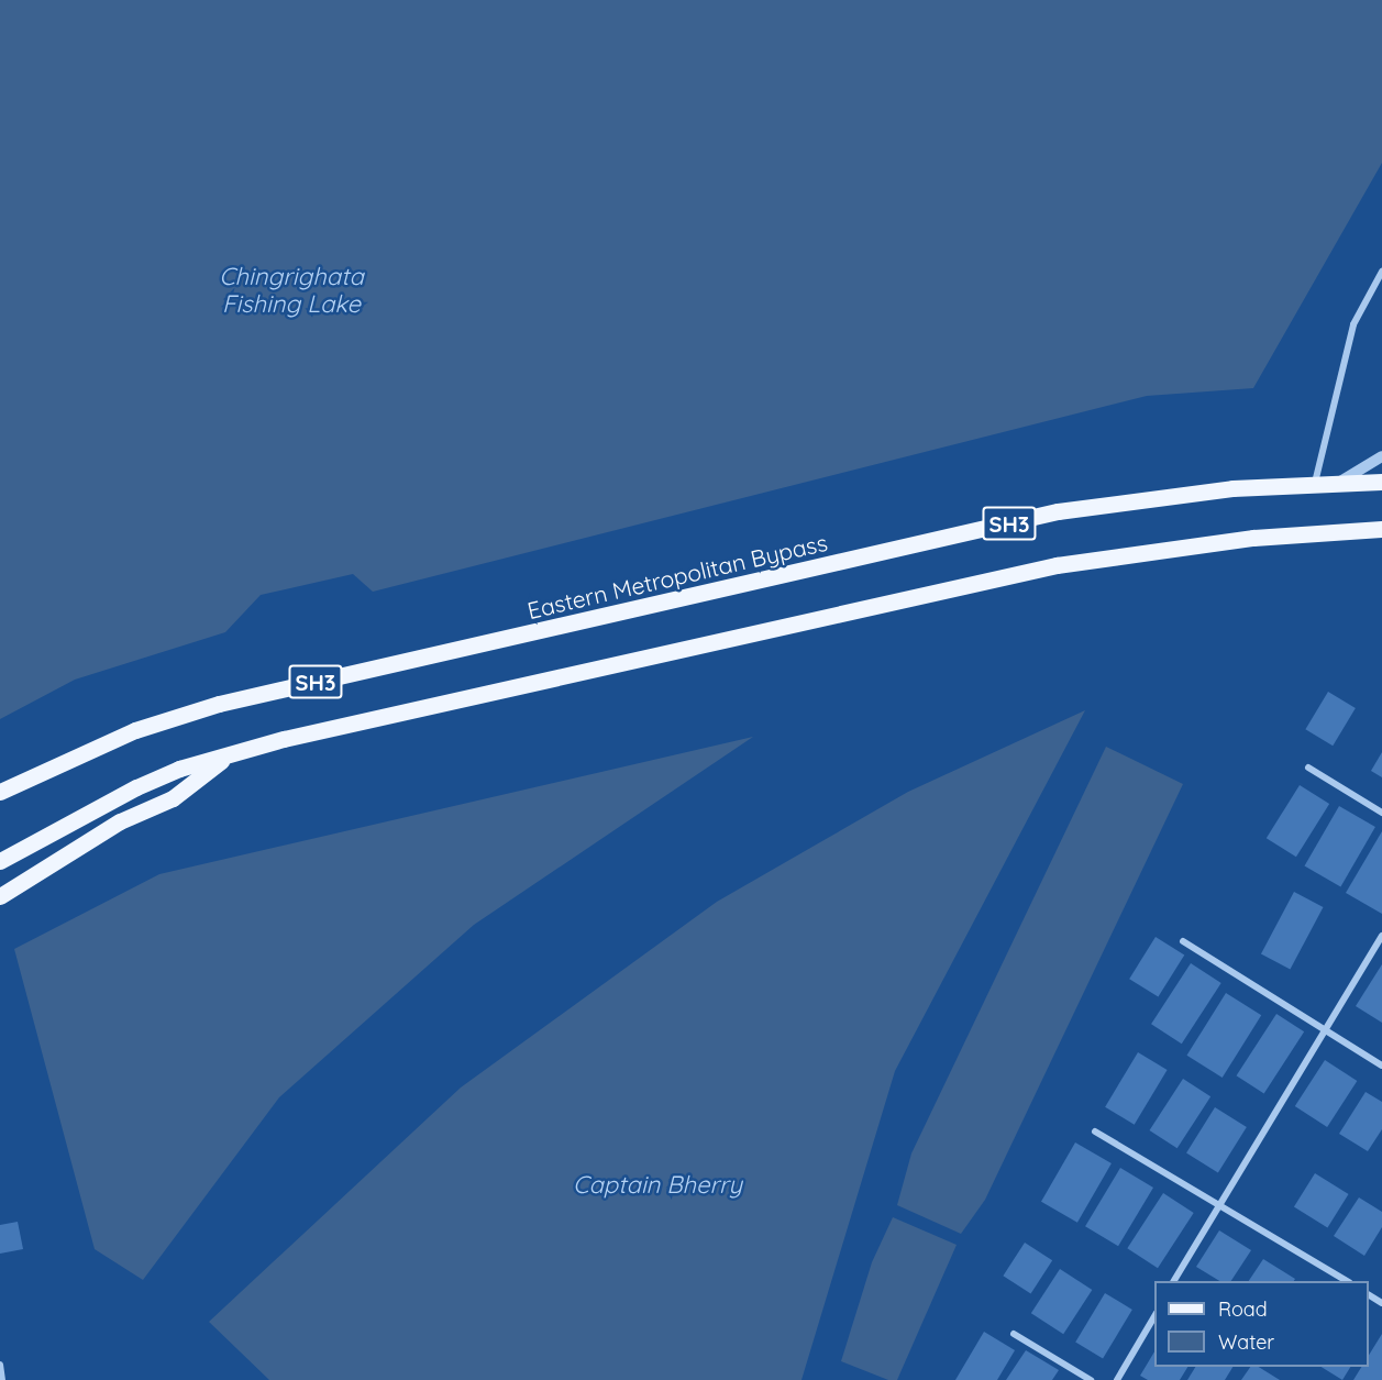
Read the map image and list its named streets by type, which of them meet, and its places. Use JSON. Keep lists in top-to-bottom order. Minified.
{"streets":{"main road":["SH3","Eastern Metropolitan Bypass"]},"water":["Chingrighata Fishing Lake","Captain Bherry"],"legend":["Road","Water"]}
